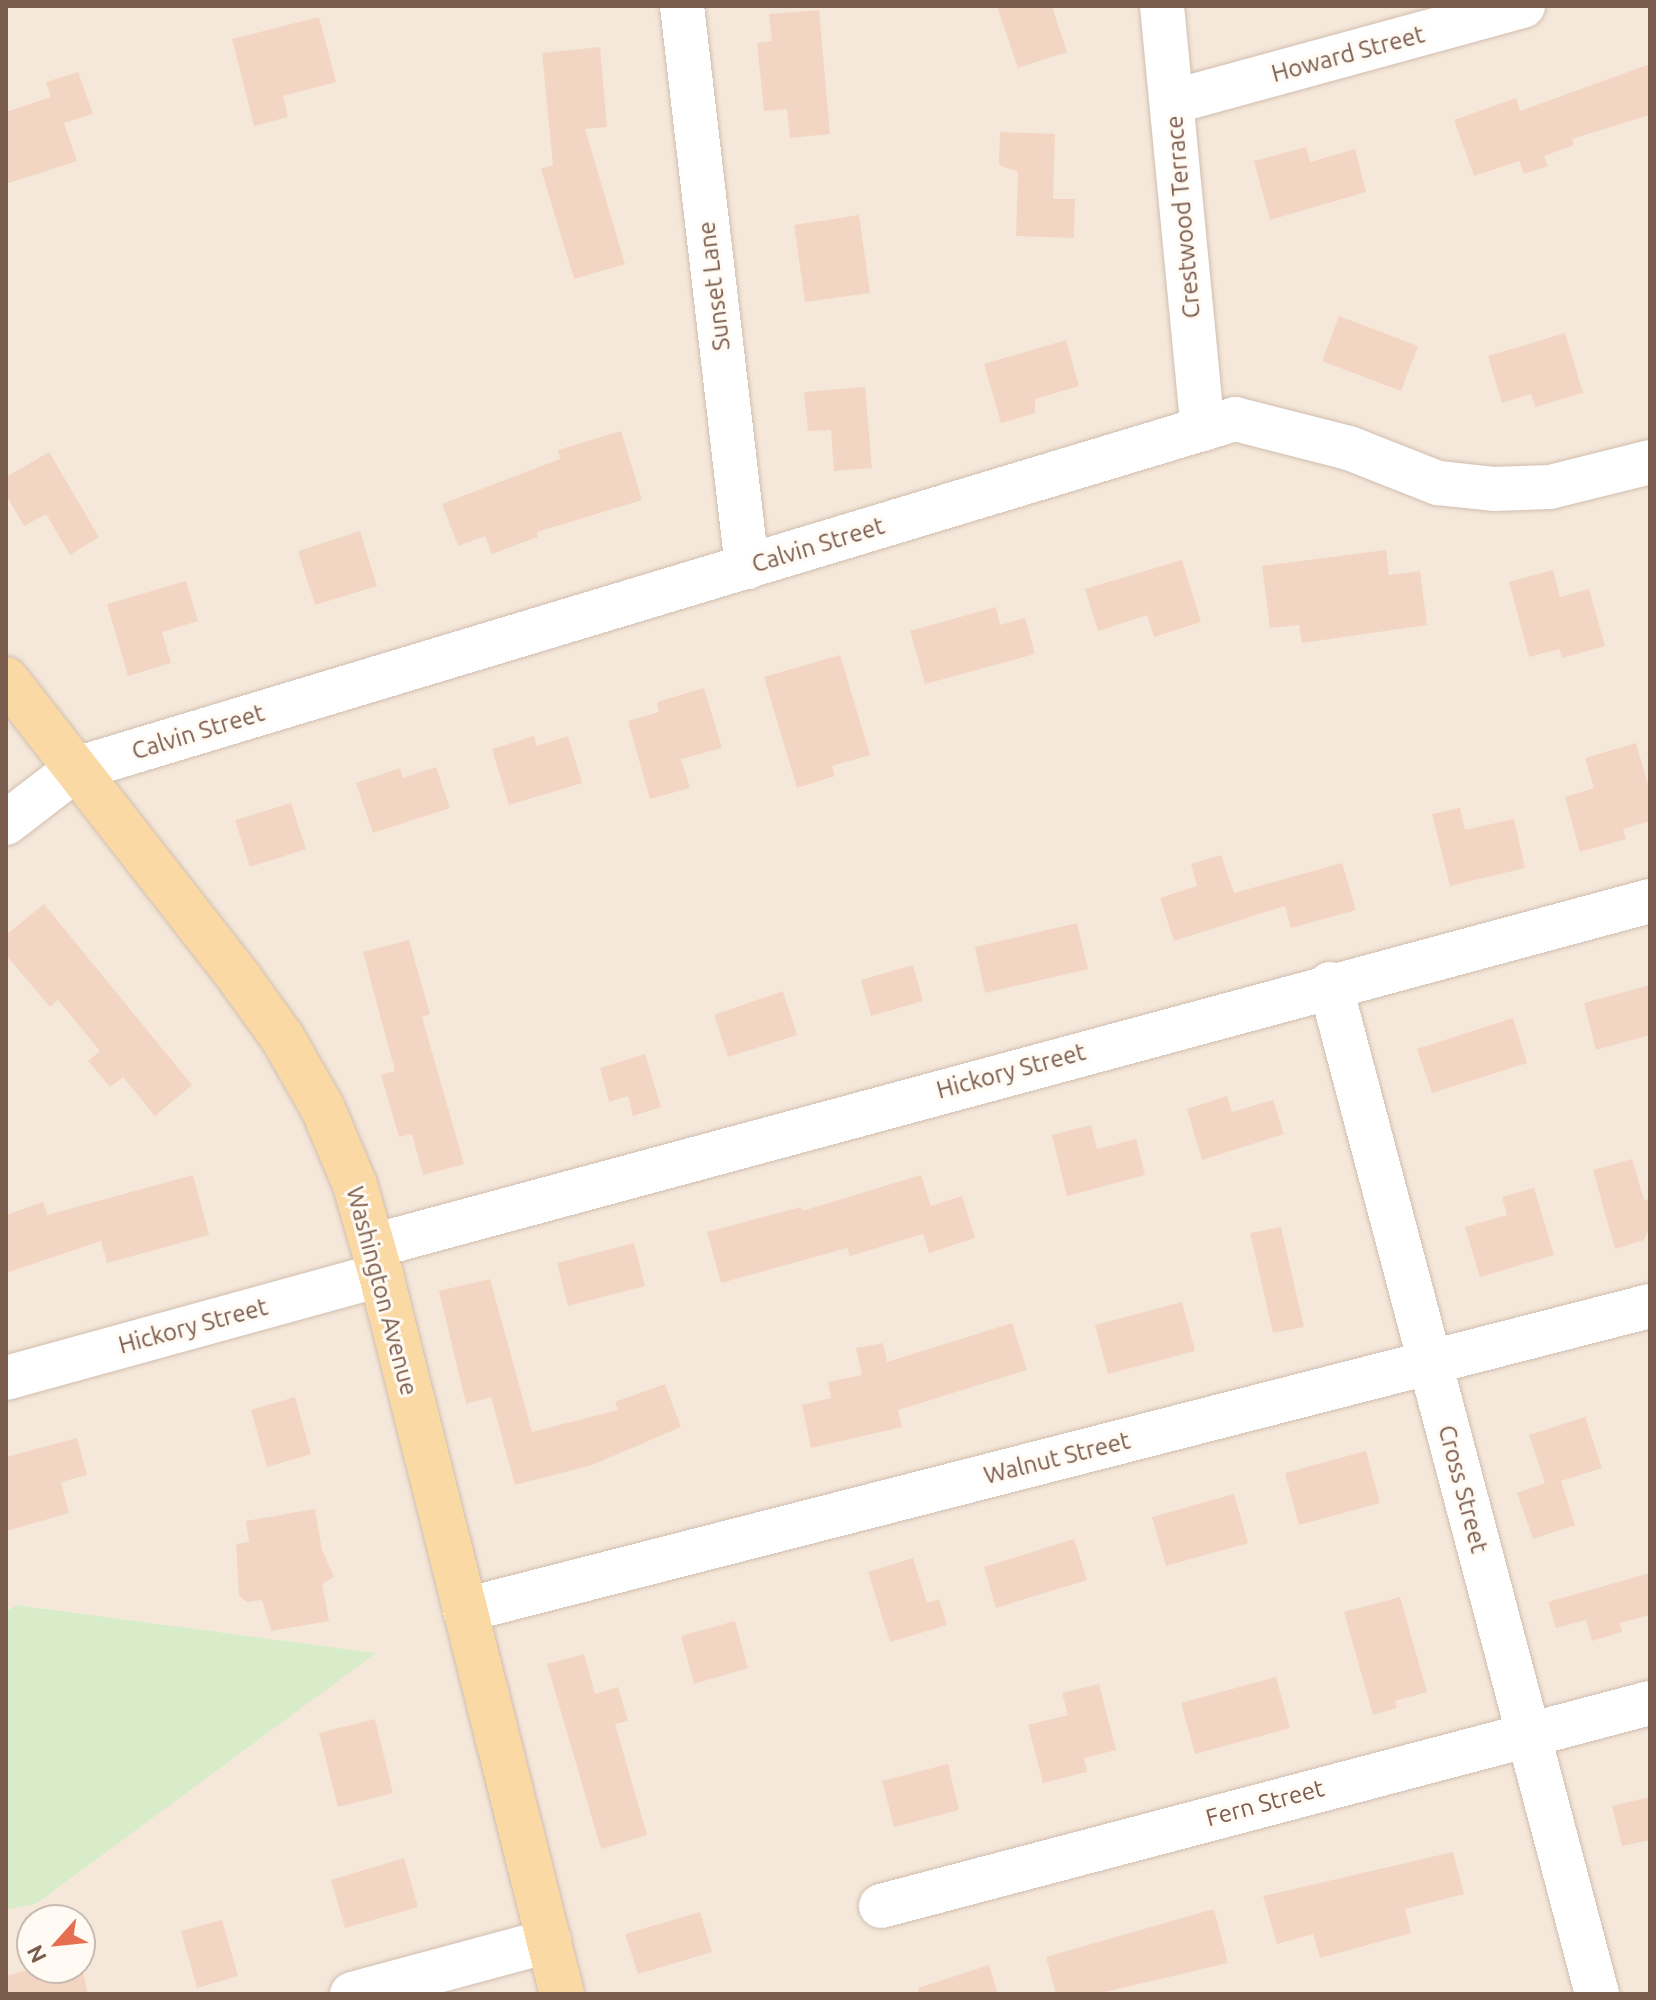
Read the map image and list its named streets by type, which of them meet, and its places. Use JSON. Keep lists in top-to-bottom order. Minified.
{"streets":{"main road":["Washington Avenue"],"street":["Howard Street","Crestwood Terrace","Sunset Lane","Calvin Street","Hickory Street","Walnut Street","Cross Street","Fern Street"]},"crossings":[["Howard Street","Crestwood Terrace"],["Crestwood Terrace","Calvin Street"],["Sunset Lane","Calvin Street"],["Calvin Street","Washington Avenue"],["Hickory Street","Washington Avenue"],["Hickory Street","Cross Street"],["Washington Avenue","Walnut Street"],["Walnut Street","Cross Street"],["Cross Street","Fern Street"]],"north":"bottom left"}
